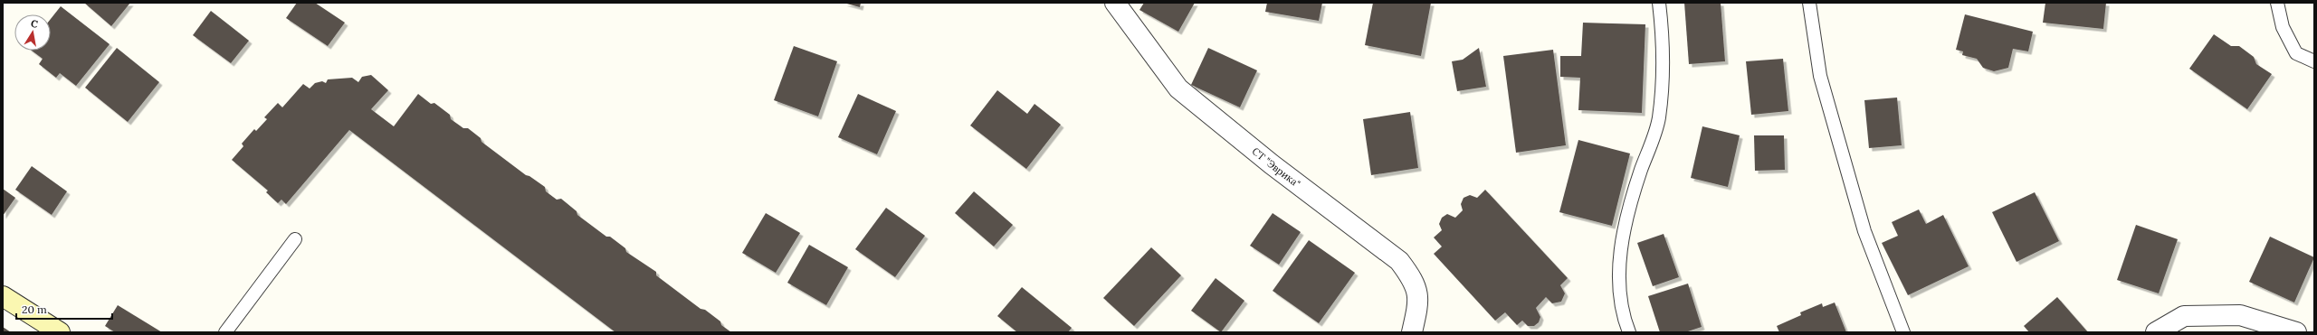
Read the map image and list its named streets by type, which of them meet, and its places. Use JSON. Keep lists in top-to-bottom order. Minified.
{"streets":{"street":["СТ \"Эврика\""]},"scale_bar":"20 m","north":"top"}
